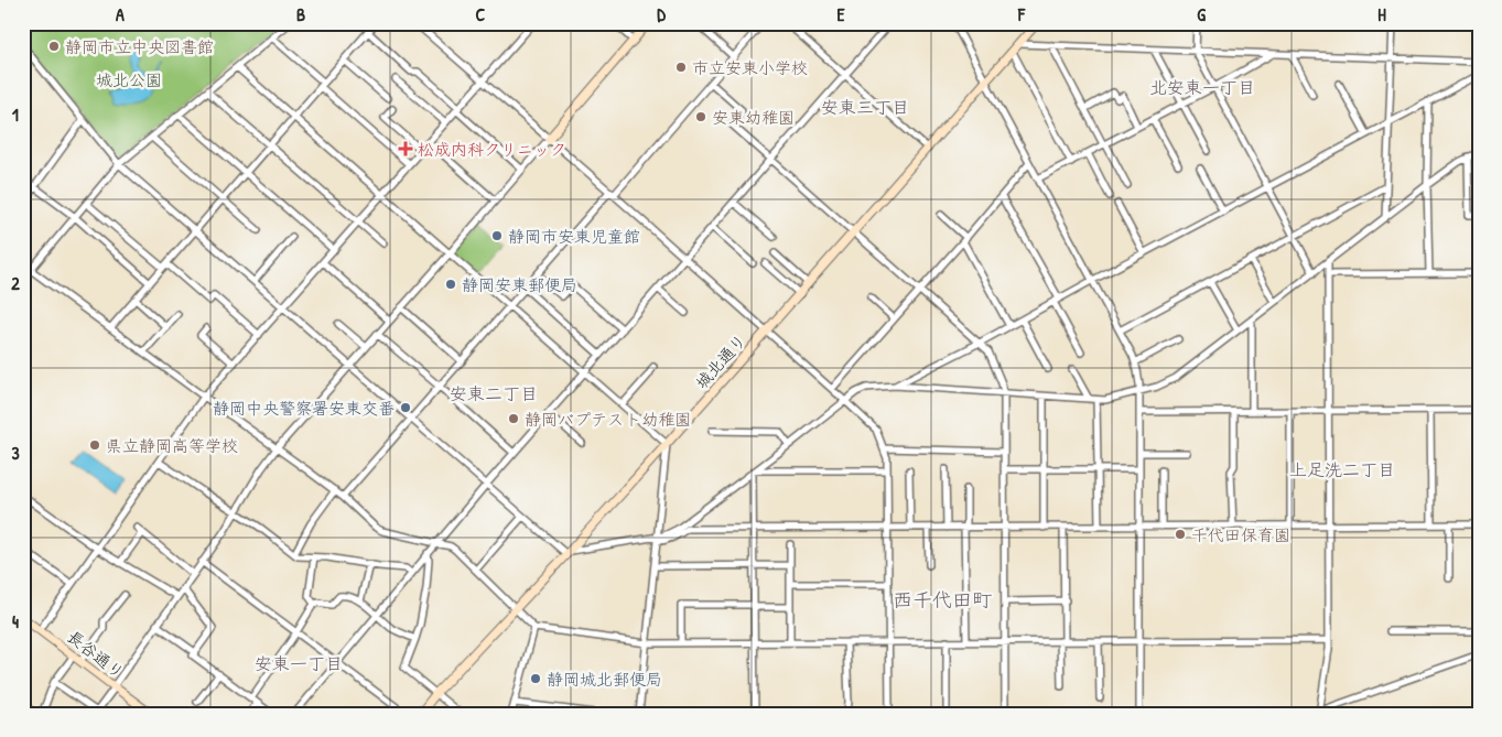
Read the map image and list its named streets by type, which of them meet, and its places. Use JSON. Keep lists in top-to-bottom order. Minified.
{"streets":{"street":["城北通り","長谷通り"]},"districts":["北安東一丁目","安東三丁目","安東二丁目","上足洗二丁目","西千代田町","安東一丁目"],"parks":["城北公園"],"places":{"other":["静岡市立中央図書館","市立安東小学校","安東幼稚園","静岡市安東児童館","静岡安東郵便局","静岡中央警察署安東交番","静岡バプテスト幼稚園","県立静岡高等学校","千代田保育園","静岡城北郵便局"],"health":["松成内科クリニック"]},"grid":{"columns":["A","B","C","D","E","F","G","H"],"rows":["1","2","3","4"]}}
